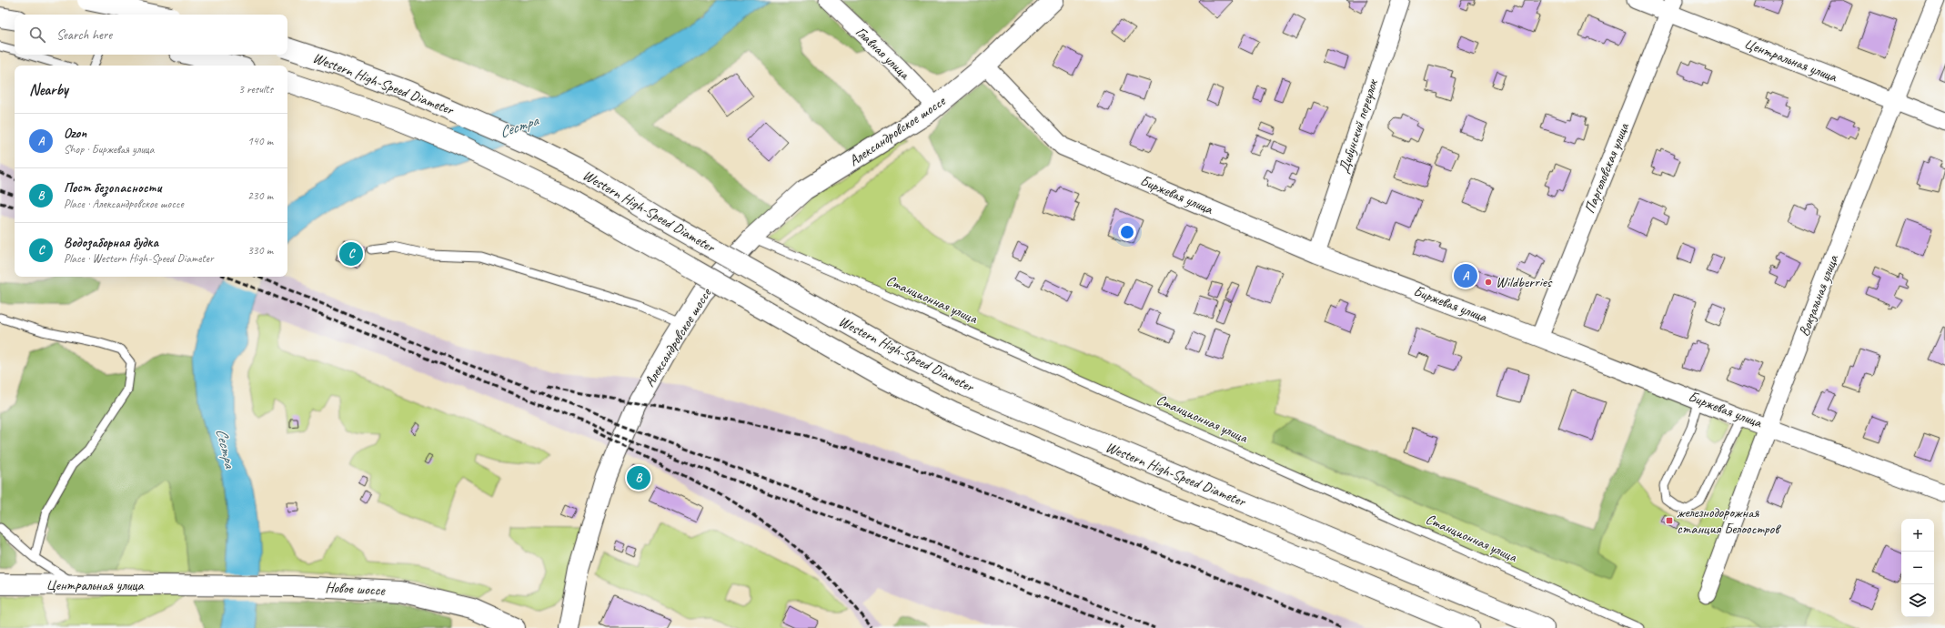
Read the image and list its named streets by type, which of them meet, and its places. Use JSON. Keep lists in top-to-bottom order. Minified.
{"streets":{"main road":["Центральная улица","Western High-Speed Diameter","Александровское шоссе","Новое шоссе"],"street":["Главная улица","Дибунский переулок","Парголовская улица","Биржевая улица","Вокзальная улица"],"lane":["Станционная улица"]},"crossings":[["Главная улица","Александровское шоссе"],["Центральная улица","Парголовская улица"],["Центральная улица","Вокзальная улица"],["Центральная улица","Новое шоссе"],["Дибунский переулок","Биржевая улица"],["Александровское шоссе","Биржевая улица"],["Александровское шоссе","Станционная улица"],["Парголовская улица","Биржевая улица"],["Биржевая улица","Вокзальная улица"]],"water":["Сестра"],"places":{"other":["Wildberries"],"transit":["железнодорожная станция Белоостров"]},"page":{"search":"Search here","heading":["Nearby","3 results"],"list":[{"mark":"A","name":"Ozon","note":"Shop · Биржевая улица","value":"140 m"},{"mark":"B","name":"Пост безопасности","note":"Place · Александровское шоссе","value":"230 m"},{"mark":"C","name":"Водозаборная будка","note":"Place · Western High-Speed Diameter","value":"330 m"}],"pins":["C","A","B"],"map_buttons":["+","−"]}}
